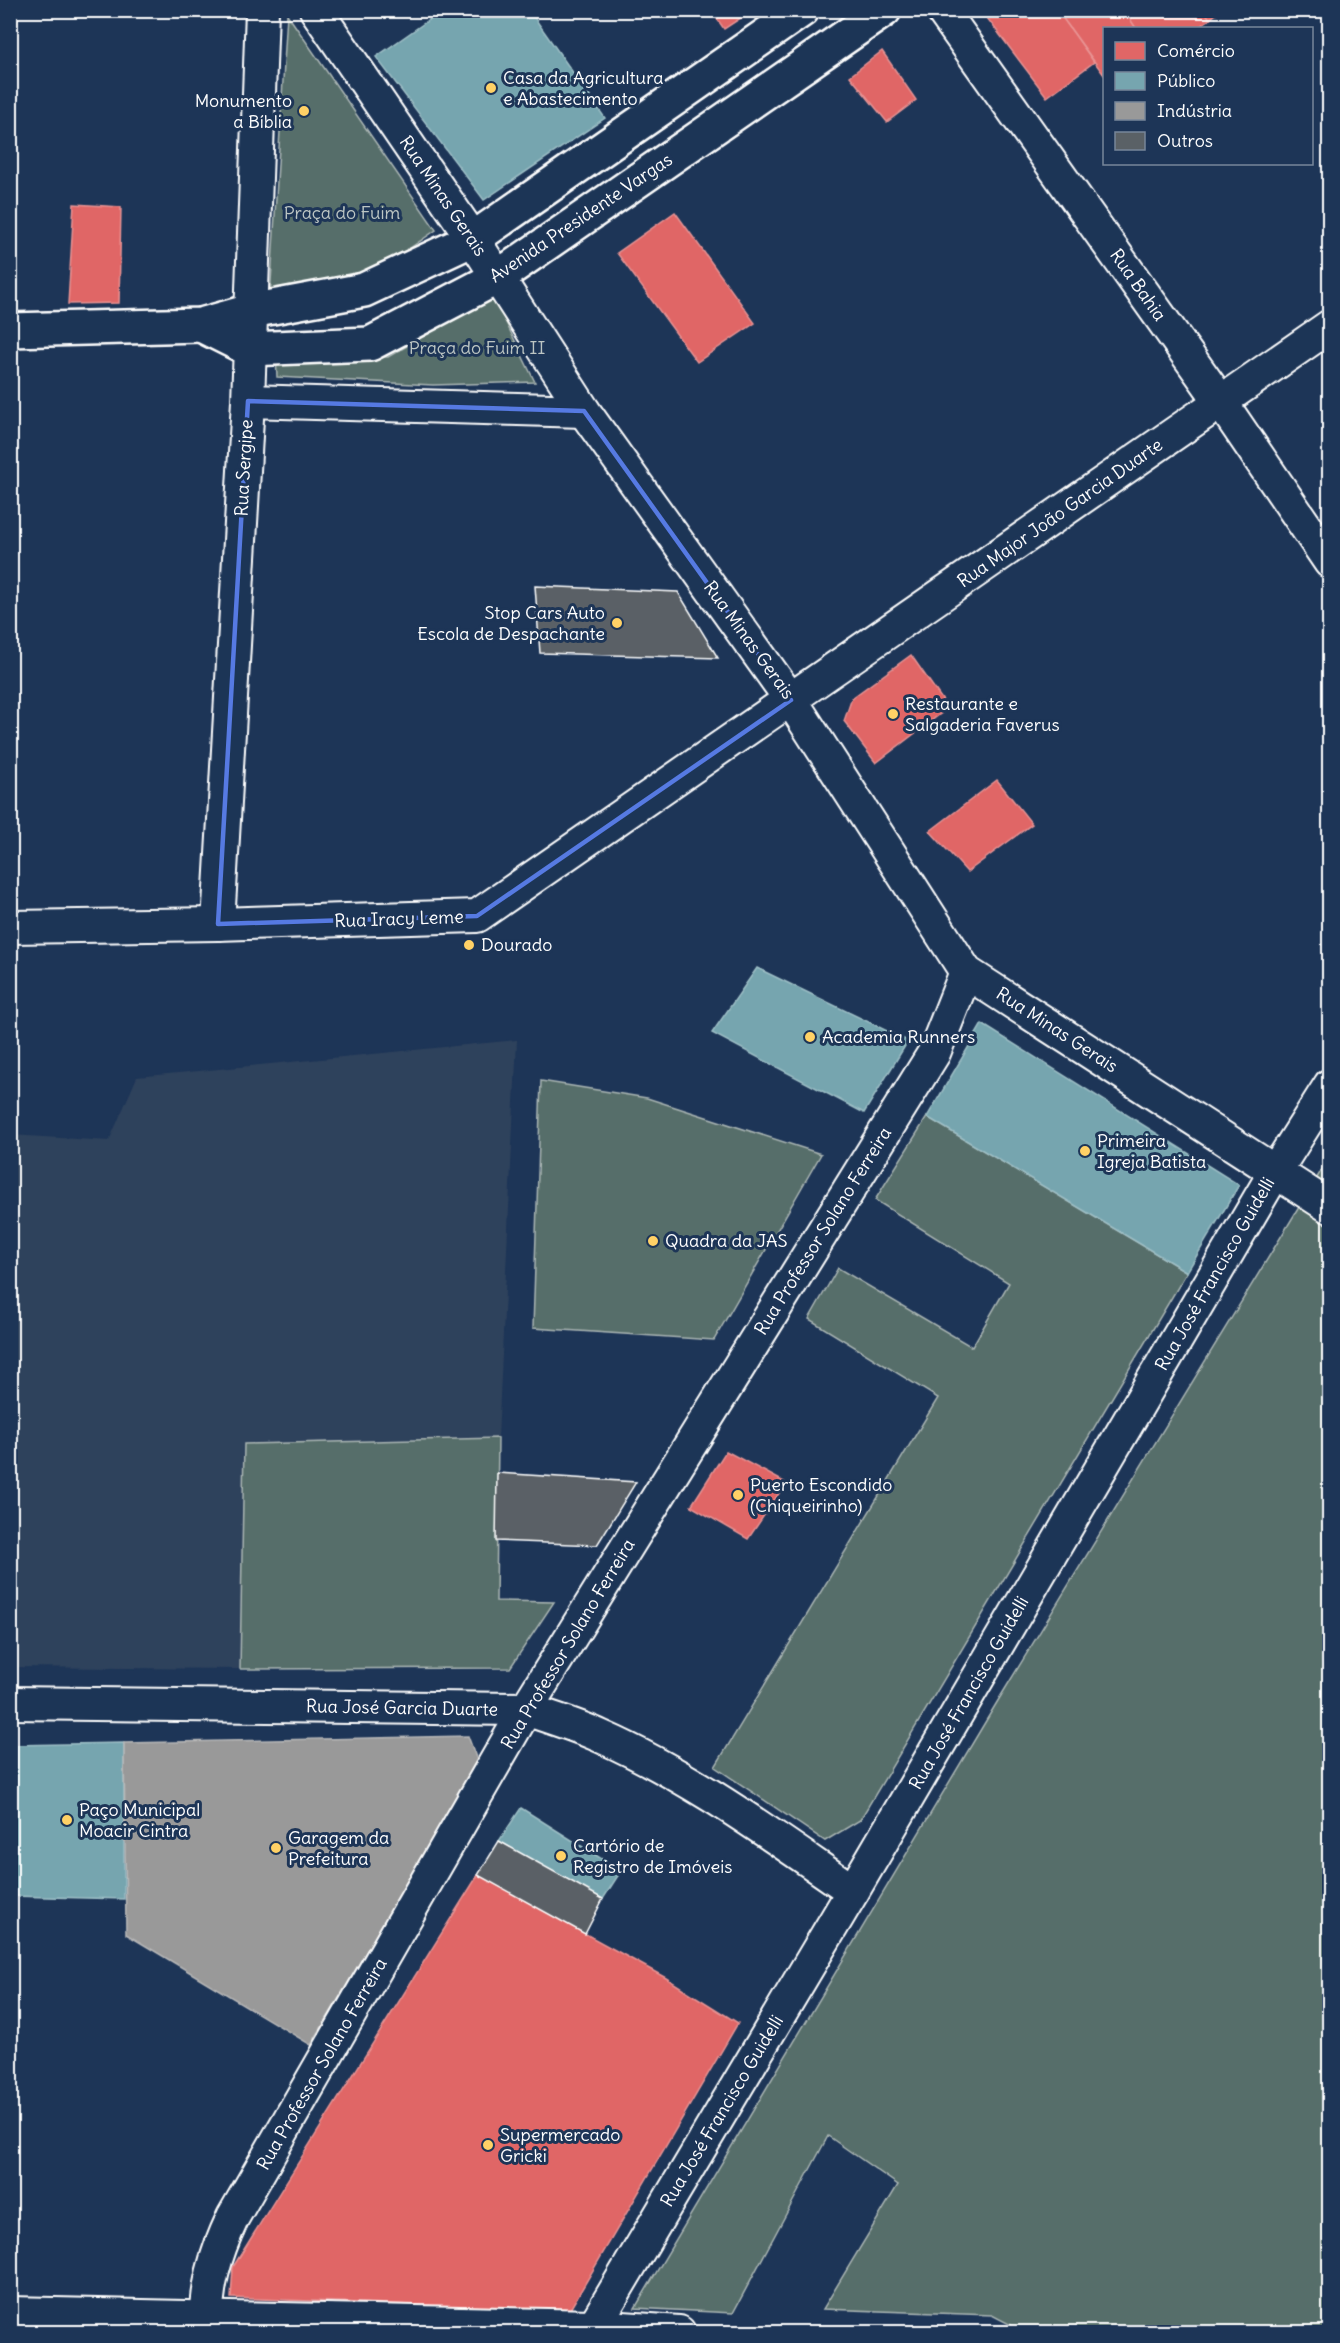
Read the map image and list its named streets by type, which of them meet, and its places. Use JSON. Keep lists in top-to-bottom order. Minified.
{"streets":{"main road":["Avenida Presidente Vargas"],"street":["Rua Minas Gerais","Rua Bahia","Rua Sergipe","Rua Major João Garcia Duarte","Rua Iracy Leme","Rua Professor Solano Ferreira","Rua José Francisco Guidelli","Rua José Garcia Duarte"]},"crossings":[["Rua Minas Gerais","Avenida Presidente Vargas"],["Rua Minas Gerais","Rua Major João Garcia Duarte"],["Rua Minas Gerais","Rua Iracy Leme"],["Rua Minas Gerais","Rua Professor Solano Ferreira"],["Rua Minas Gerais","Rua José Francisco Guidelli"],["Avenida Presidente Vargas","Rua Sergipe"],["Rua Bahia","Rua Major João Garcia Duarte"],["Rua Sergipe","Rua Iracy Leme"],["Rua Major João Garcia Duarte","Rua Iracy Leme"],["Rua Professor Solano Ferreira","Rua José Garcia Duarte"],["Rua José Francisco Guidelli","Rua José Garcia Duarte"]],"parks":["Praça do Fuim","Praça do Fuim II"],"places":["Casa da Agricultura e Abastecimento","Monumento a Bíblia","Stop Cars Auto Escola de Despachante","Restaurante e Salgaderia Faverus","Dourado","Academia Runners","Primeira Igreja Batista","Quadra da JAS","Puerto Escondido (Chiqueirinho)","Paço Municipal Moacir Cintra","Garagem da Prefeitura","Cartório de Registro de Imóveis","Supermercado Gricki"],"legend":["Comércio","Público","Indústria","Outros"]}
